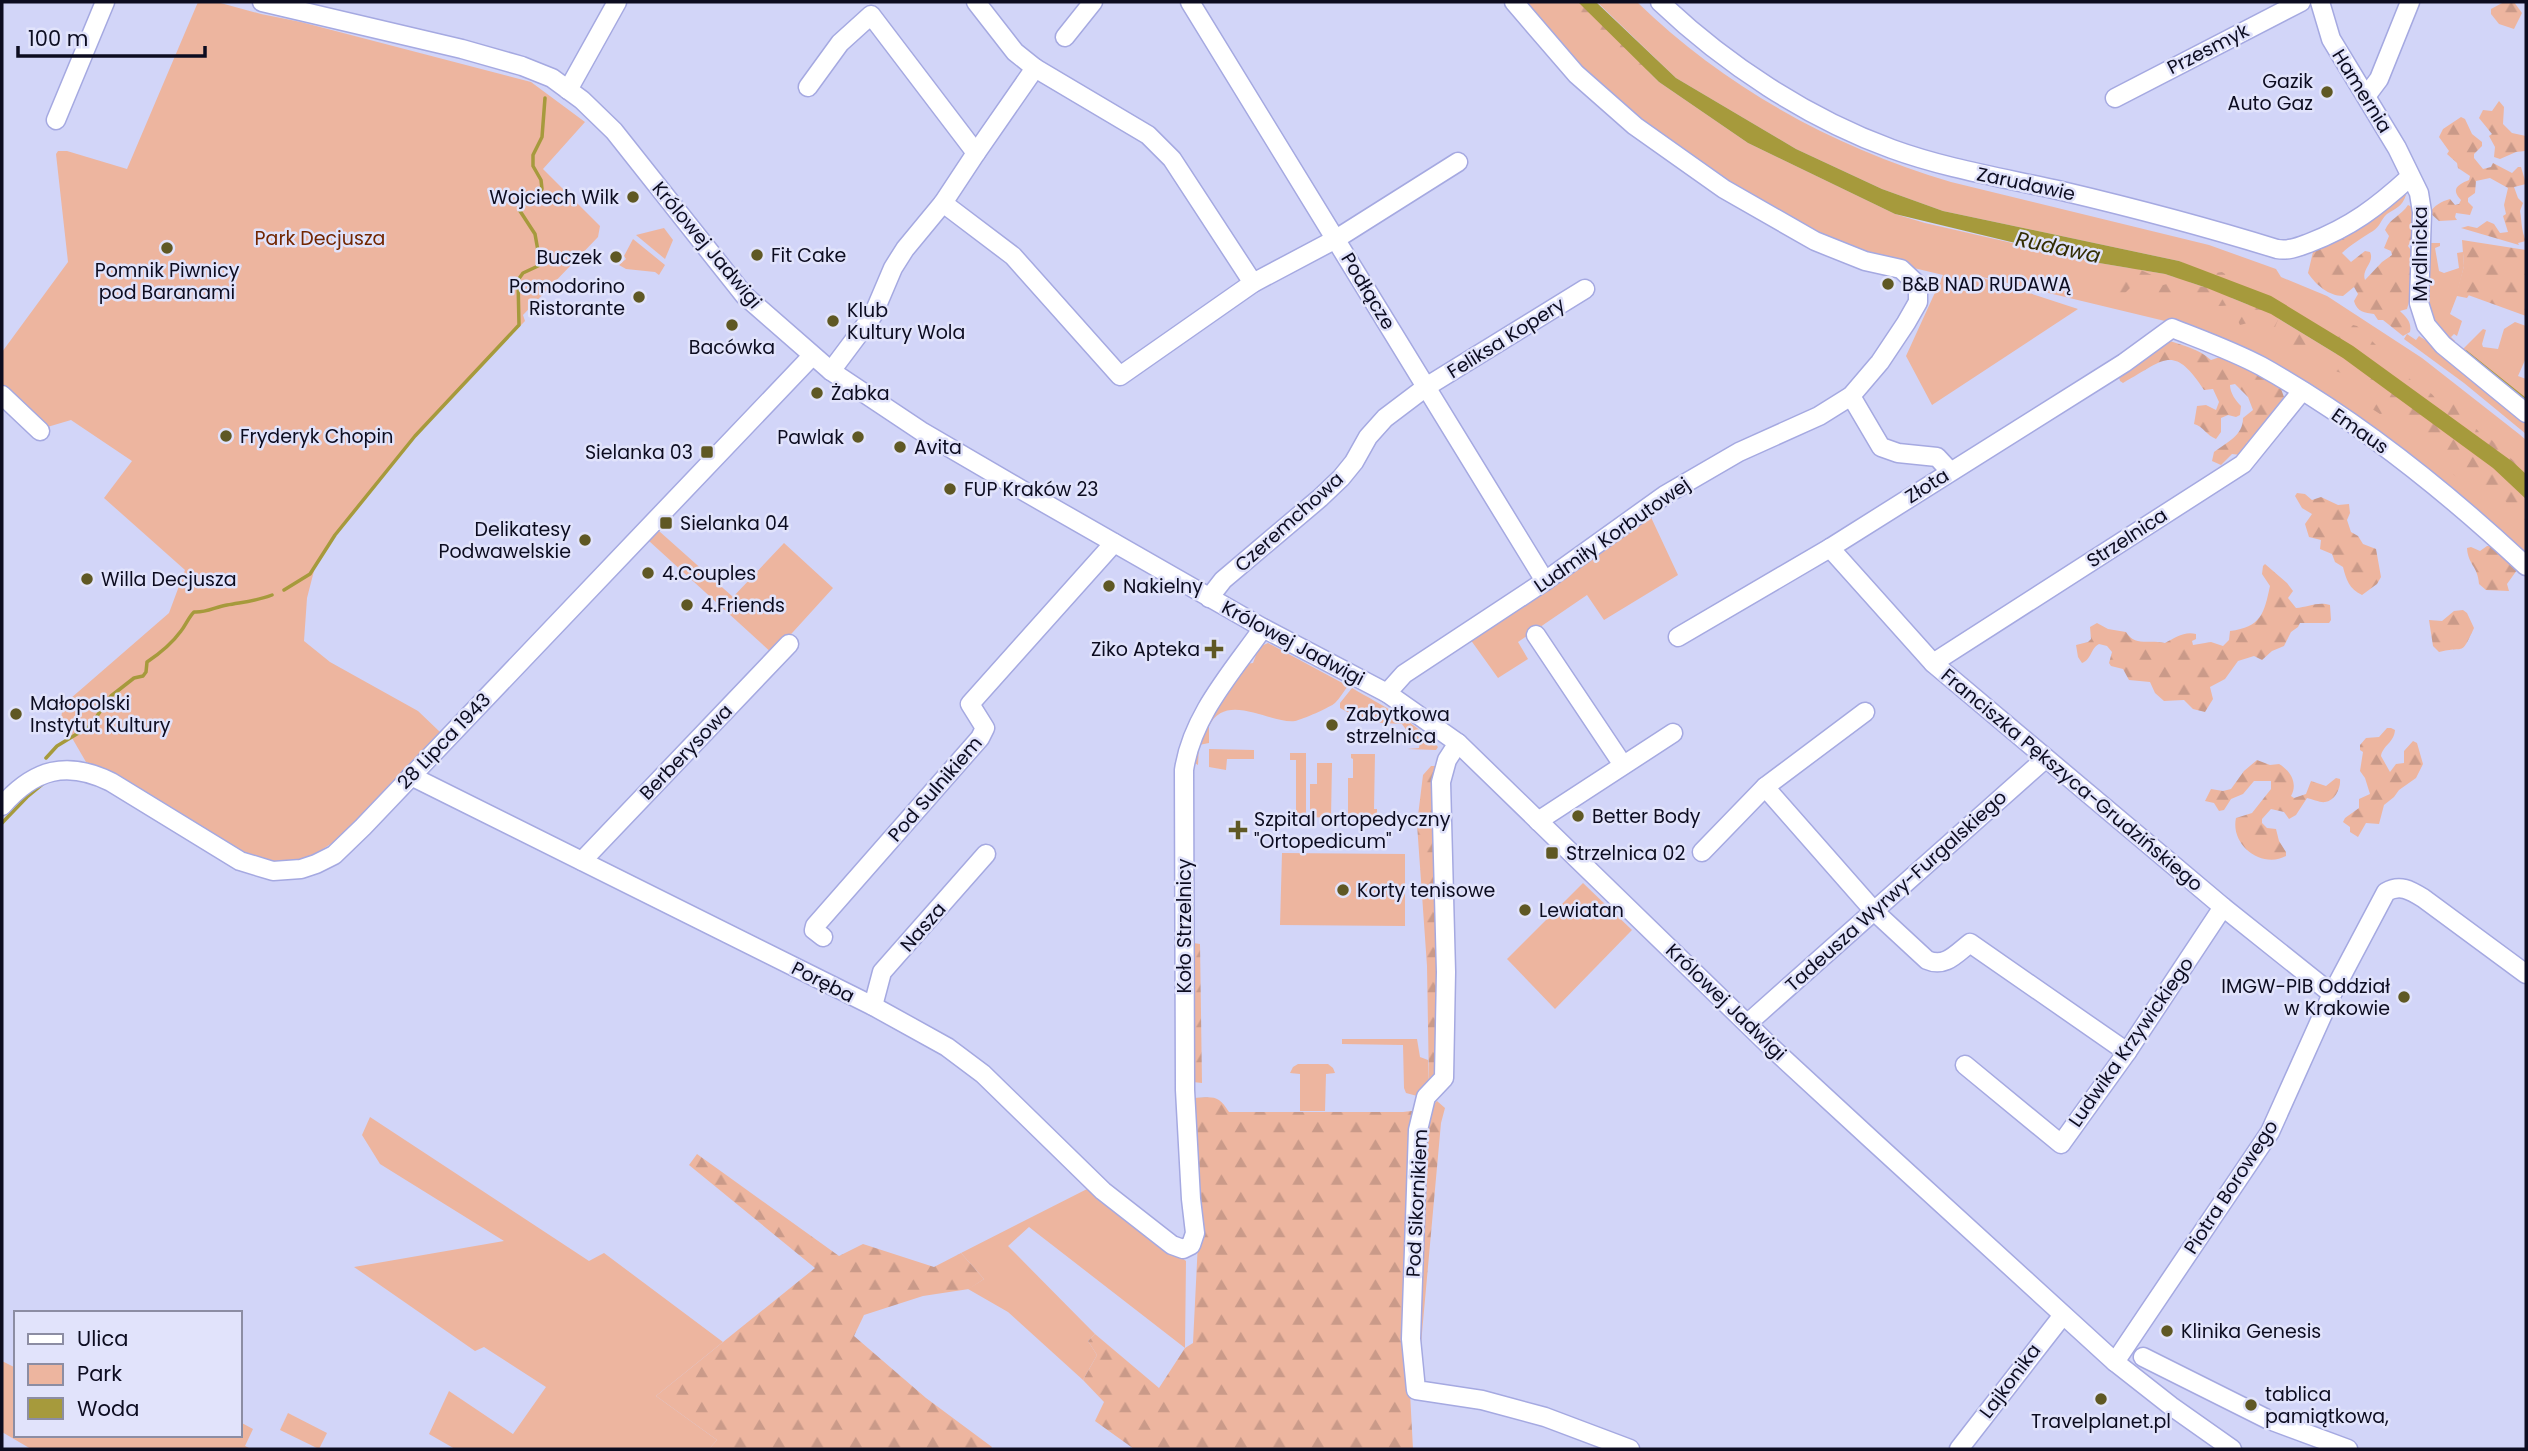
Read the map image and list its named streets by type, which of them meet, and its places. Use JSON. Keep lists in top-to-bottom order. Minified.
{"streets":{"street":["Przesmyk","Hamernia","Zarudawie","Królowej Jadwigi","Mydlnicka","Podłącze","Feliksa Kopery","Emaus","Złota","Czeremchowa","Ludmiły Korbutowej","Strzelnica","28 Lipca 1943","Berberysowa","Franciszka Pększyca-Grudzińskiego","Pod Sulnikiem","Tadeusza Wyrwy-Furgalskiego","Koło Strzelnicy","Nasza","Poręba","Ludwika Krzywickiego","Piotra Borowego","Pod Sikornikiem","Lajkonika"]},"crossings":[["Hamernia","Zarudawie"],["Hamernia","Mydlnicka"],["Zarudawie","Mydlnicka"],["Królowej Jadwigi","Czeremchowa"],["Królowej Jadwigi","Ludmiły Korbutowej"],["Królowej Jadwigi","28 Lipca 1943"],["Królowej Jadwigi","Pod Sulnikiem"],["Królowej Jadwigi","Tadeusza Wyrwy-Furgalskiego"],["Królowej Jadwigi","Koło Strzelnicy"],["Królowej Jadwigi","Piotra Borowego"],["Królowej Jadwigi","Pod Sikornikiem"],["Królowej Jadwigi","Lajkonika"],["Podłącze","Feliksa Kopery"],["Podłącze","Czeremchowa"],["Podłącze","Ludmiły Korbutowej"],["Feliksa Kopery","Czeremchowa"],["Emaus","Złota"],["Emaus","Strzelnica"],["Złota","Franciszka Pększyca-Grudzińskiego"],["Strzelnica","Franciszka Pększyca-Grudzińskiego"],["28 Lipca 1943","Poręba"],["Berberysowa","Poręba"],["Franciszka Pększyca-Grudzińskiego","Tadeusza Wyrwy-Furgalskiego"],["Franciszka Pększyca-Grudzińskiego","Ludwika Krzywickiego"],["Franciszka Pększyca-Grudzińskiego","Piotra Borowego"],["Koło Strzelnicy","Poręba"],["Nasza","Poręba"]],"water":["Rudawa"],"parks":["Park Decjusza"],"places":{"other":["Gazik Auto Gaz","Wojciech Wilk","Pomnik Piwnicy pod Baranami","Fit Cake","Buczek","B&B NAD RUDAWĄ","Pomodorino Ristorante","Klub Kultury Wola","Bacówka","Żabka","Fryderyk Chopin","Pawlak","Avita","FUP Kraków 23","Delikatesy Podwawelskie","4.Couples","Willa Decjusza","Nakielny","4.Friends","Małopolski Instytut Kultury","Zabytkowa strzelnica","Better Body","Korty tenisowe","Lewiatan","IMGW-PIB Oddział w Krakowie","Klinika Genesis","Travelplanet.pl","tablica pamiątkowa,"],"transit":["Sielanka 03","Sielanka 04","Strzelnica 02"],"health":["Ziko Apteka","Szpital ortopedyczny \"Ortopedicum\""]},"legend":["Ulica","Park","Woda"],"scale_bar":"100 m"}
